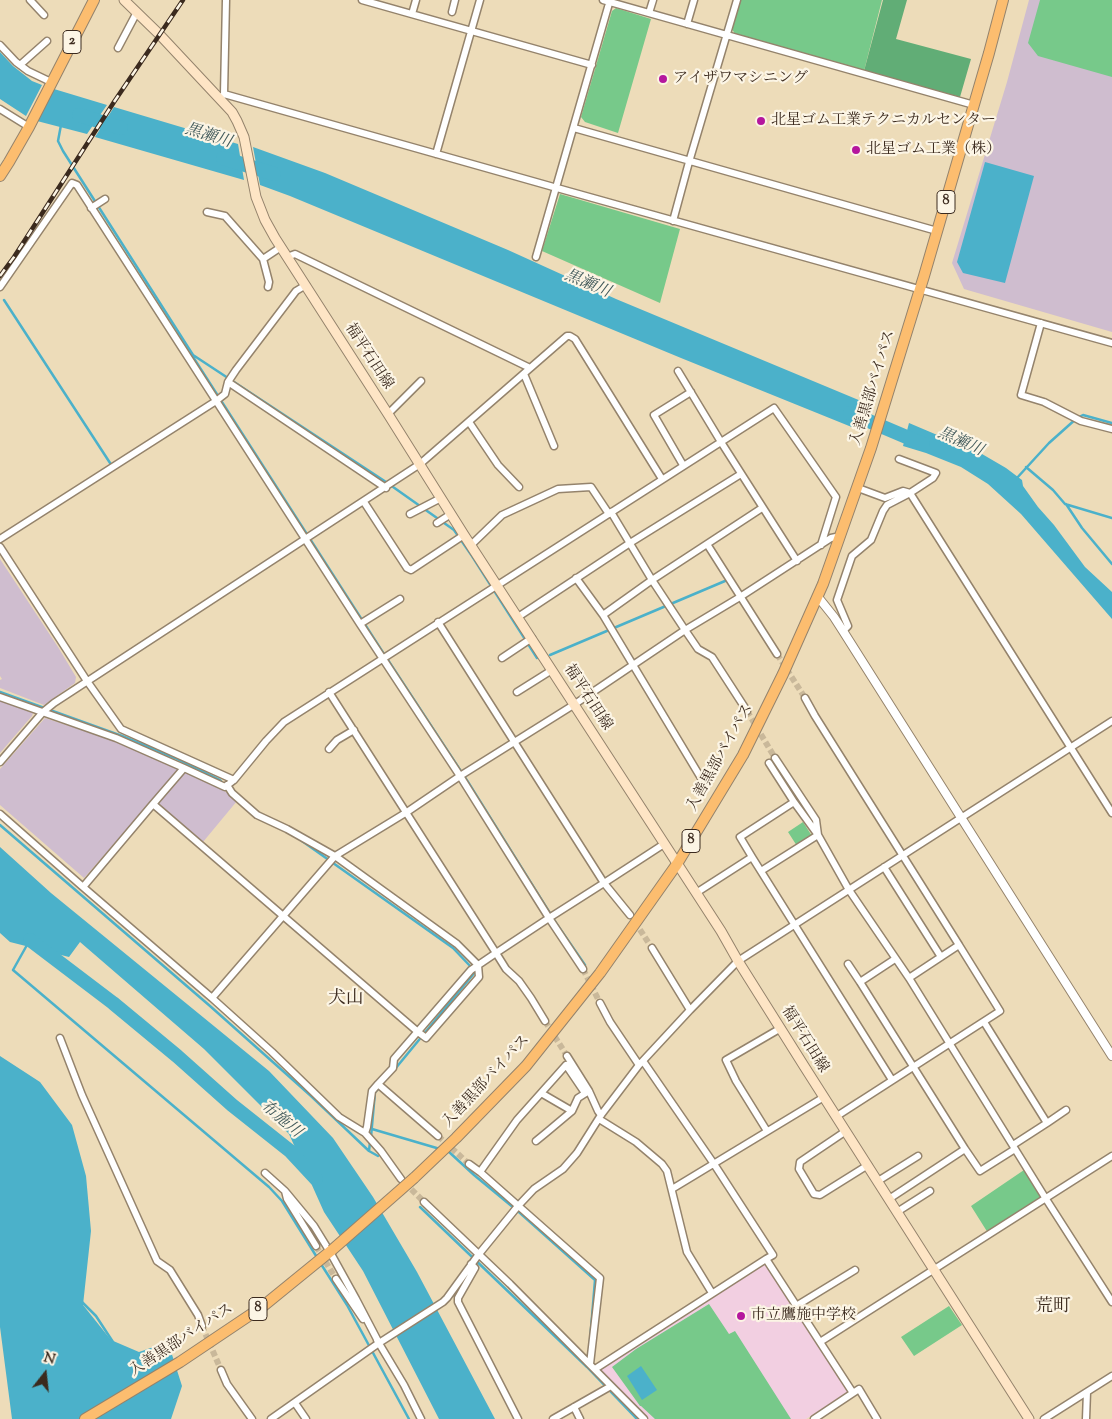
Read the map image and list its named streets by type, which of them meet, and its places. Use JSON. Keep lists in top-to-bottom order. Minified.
{"streets":{"main road":["2","8","福平石田線","入善黒部バイパス"]},"crossings":[["福平石田線","入善黒部バイパス"]],"districts":["犬山","荒町"],"water":["黒瀬川","布施川"],"places":["アイザワマシニング","北星ゴム工業テクニカルセンター","北星ゴム工業（株）","市立鷹施中学校"],"north":"top"}
